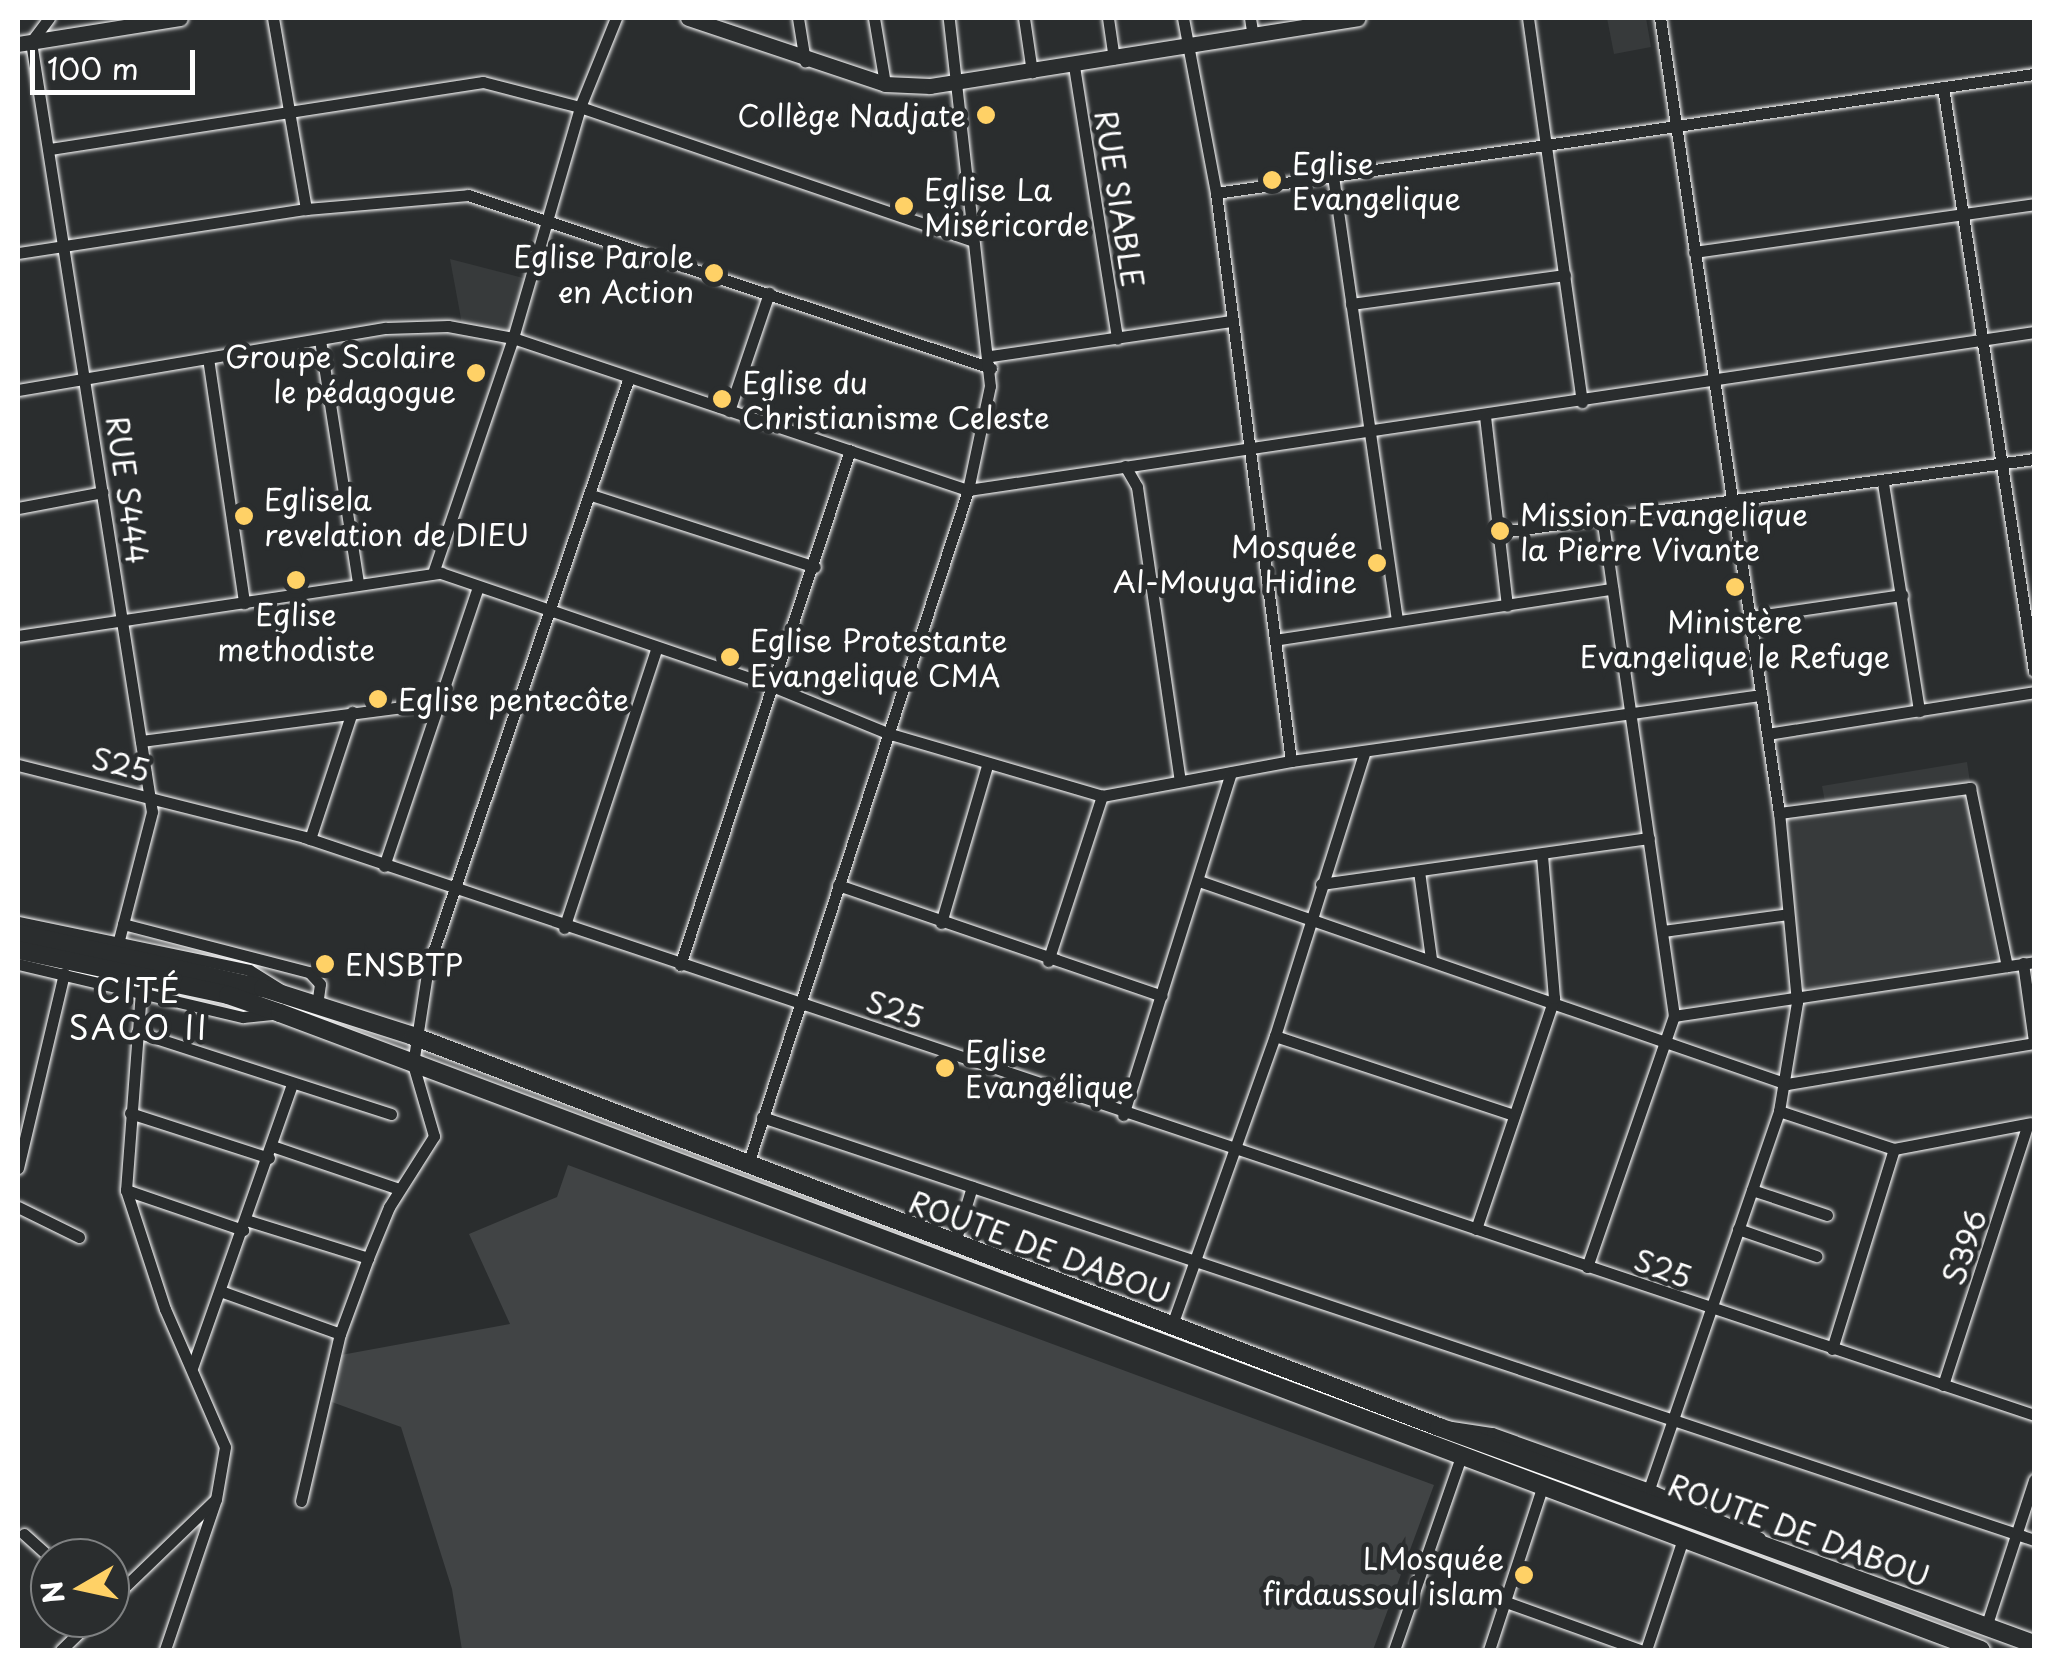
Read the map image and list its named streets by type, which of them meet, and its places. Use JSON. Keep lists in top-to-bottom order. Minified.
{"streets":{"main road":["ROUTE DE DABOU"],"street":["RUE SIABLE","RUE S444","S25","S396"]},"crossings":[["RUE S444","S25"],["S25","S396"]],"districts":["CITÉ SACO II"],"places":["Collège Nadjate","Eglise Evangelique","Eglise La Miséricorde","Eglise Parole en Action","Groupe Scolaire le pédagogue","Eglise du Christianisme Celeste","Eglisela revelation de DIEU","Mission Evangelique la Pierre Vivante","Mosquée Al-Mouya Hidine","Eglise methodiste","Ministère Evangelique le Refuge","Eglise Protestante Evangelique CMA","Eglise pentecôte","ENSBTP","Eglise Evangélique","LMosquée firdaussoul islam"],"scale_bar":"100 m","north":"left"}
